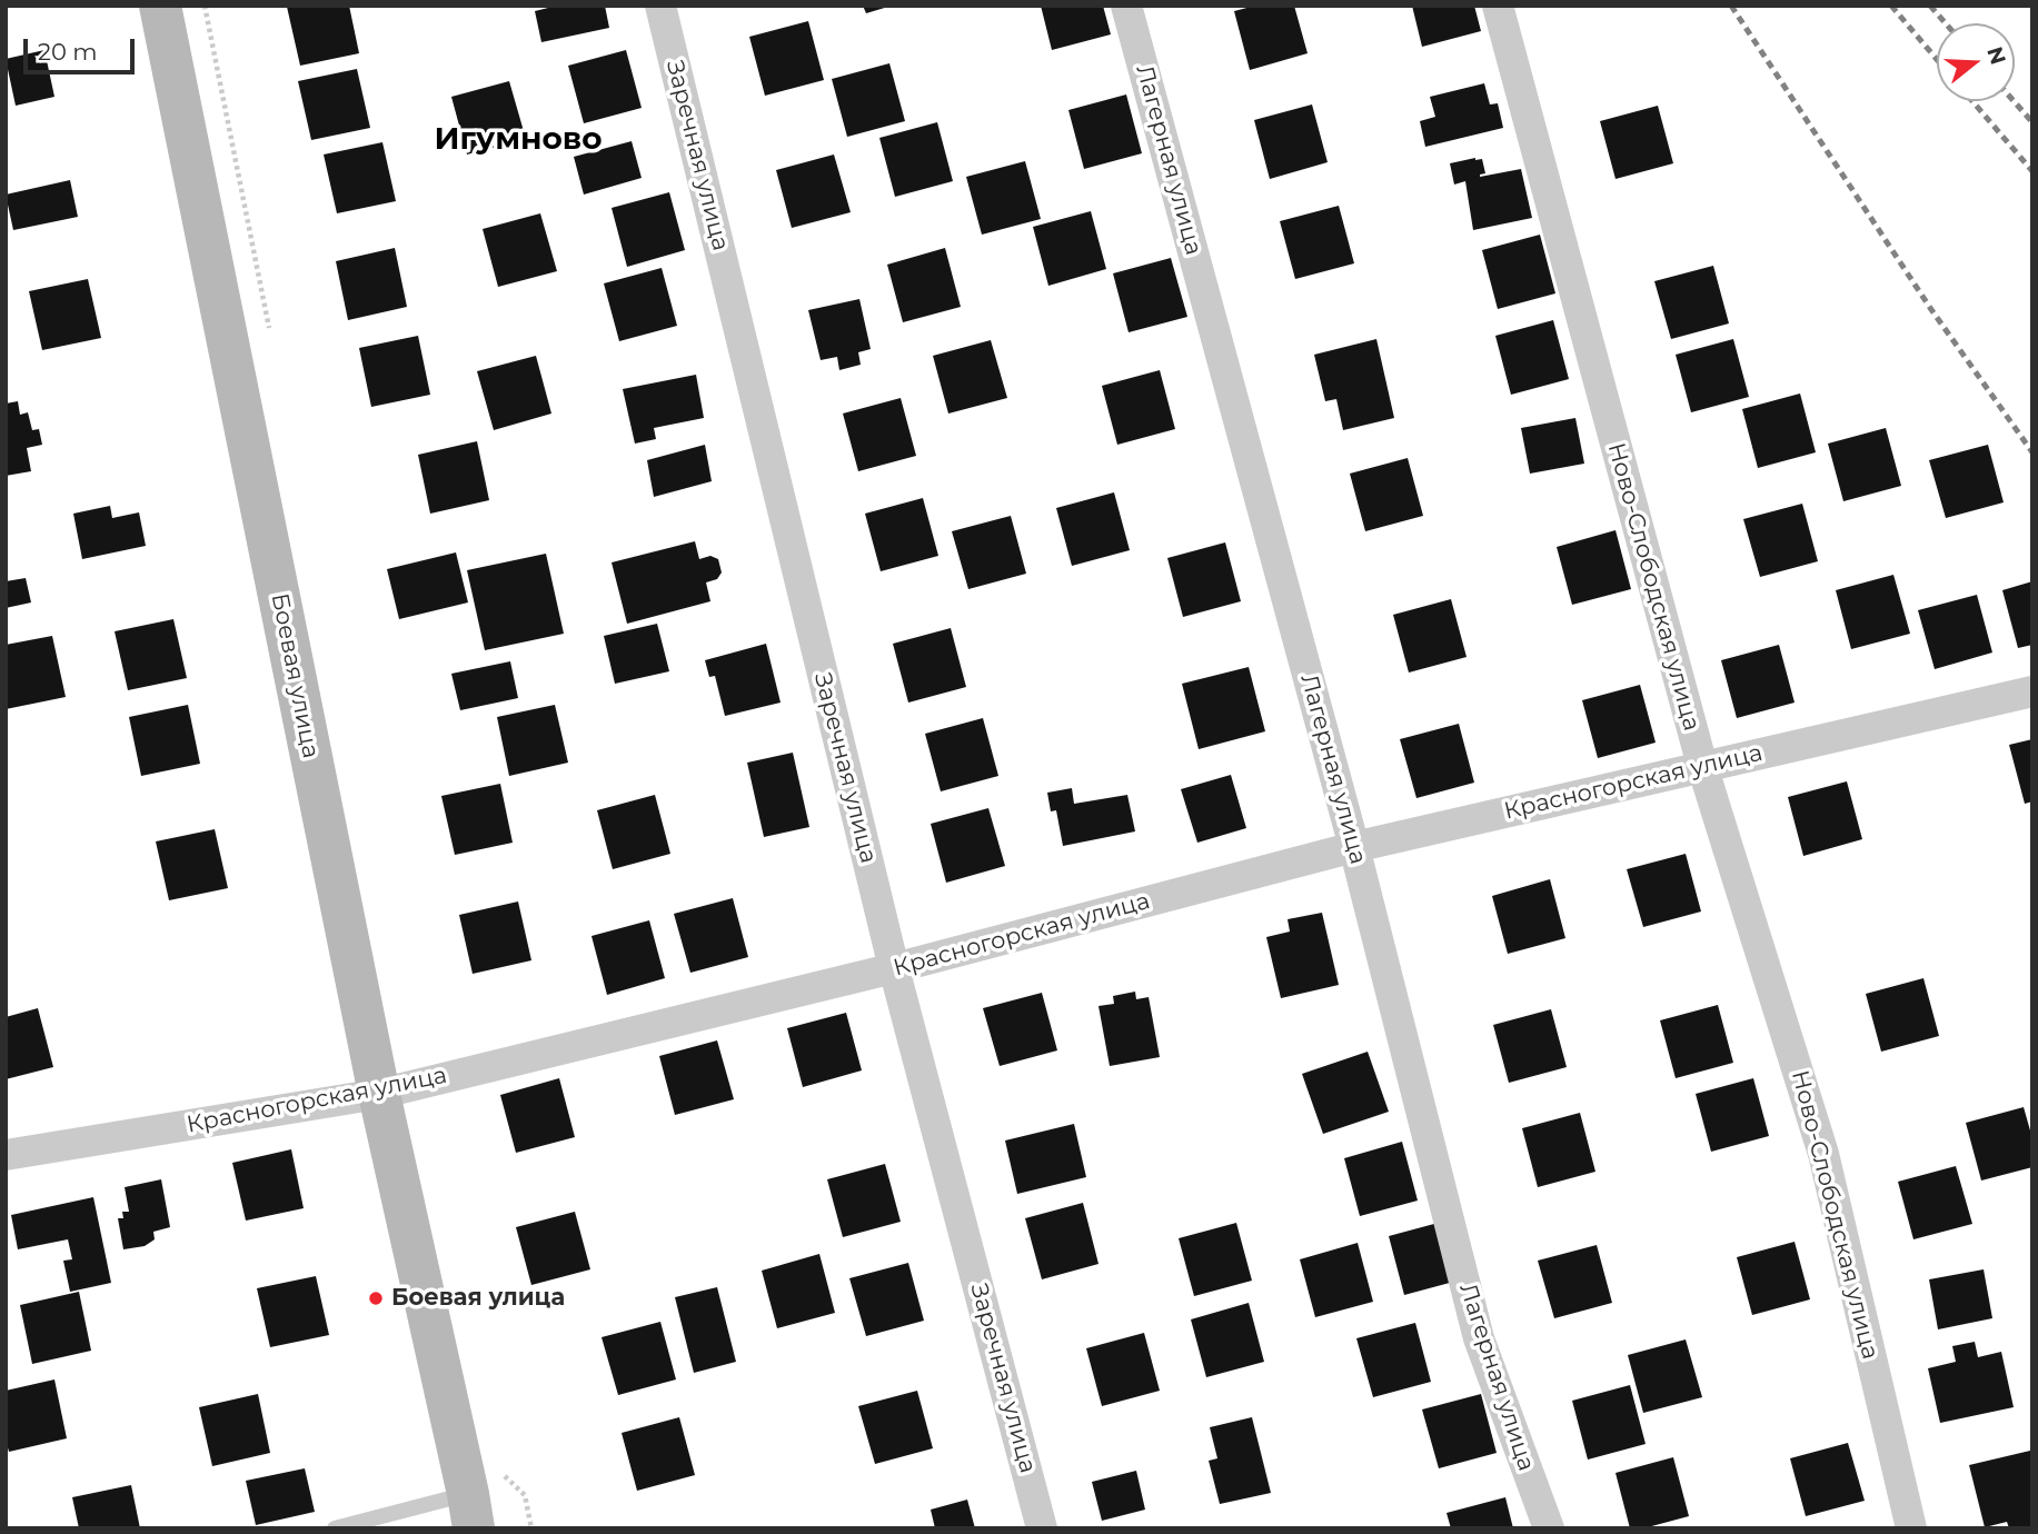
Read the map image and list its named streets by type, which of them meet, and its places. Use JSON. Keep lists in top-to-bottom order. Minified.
{"streets":{"main road":["Боевая улица"],"street":["Заречная улица","Лагерная улица","Ново-Слободская улица","Красногорская улица"]},"crossings":[["Заречная улица","Красногорская улица"],["Лагерная улица","Красногорская улица"],["Ново-Слободская улица","Красногорская улица"],["Боевая улица","Красногорская улица"]],"districts":["Игумново"],"places":["Боевая улица"],"scale_bar":"20 m","north":"right"}
